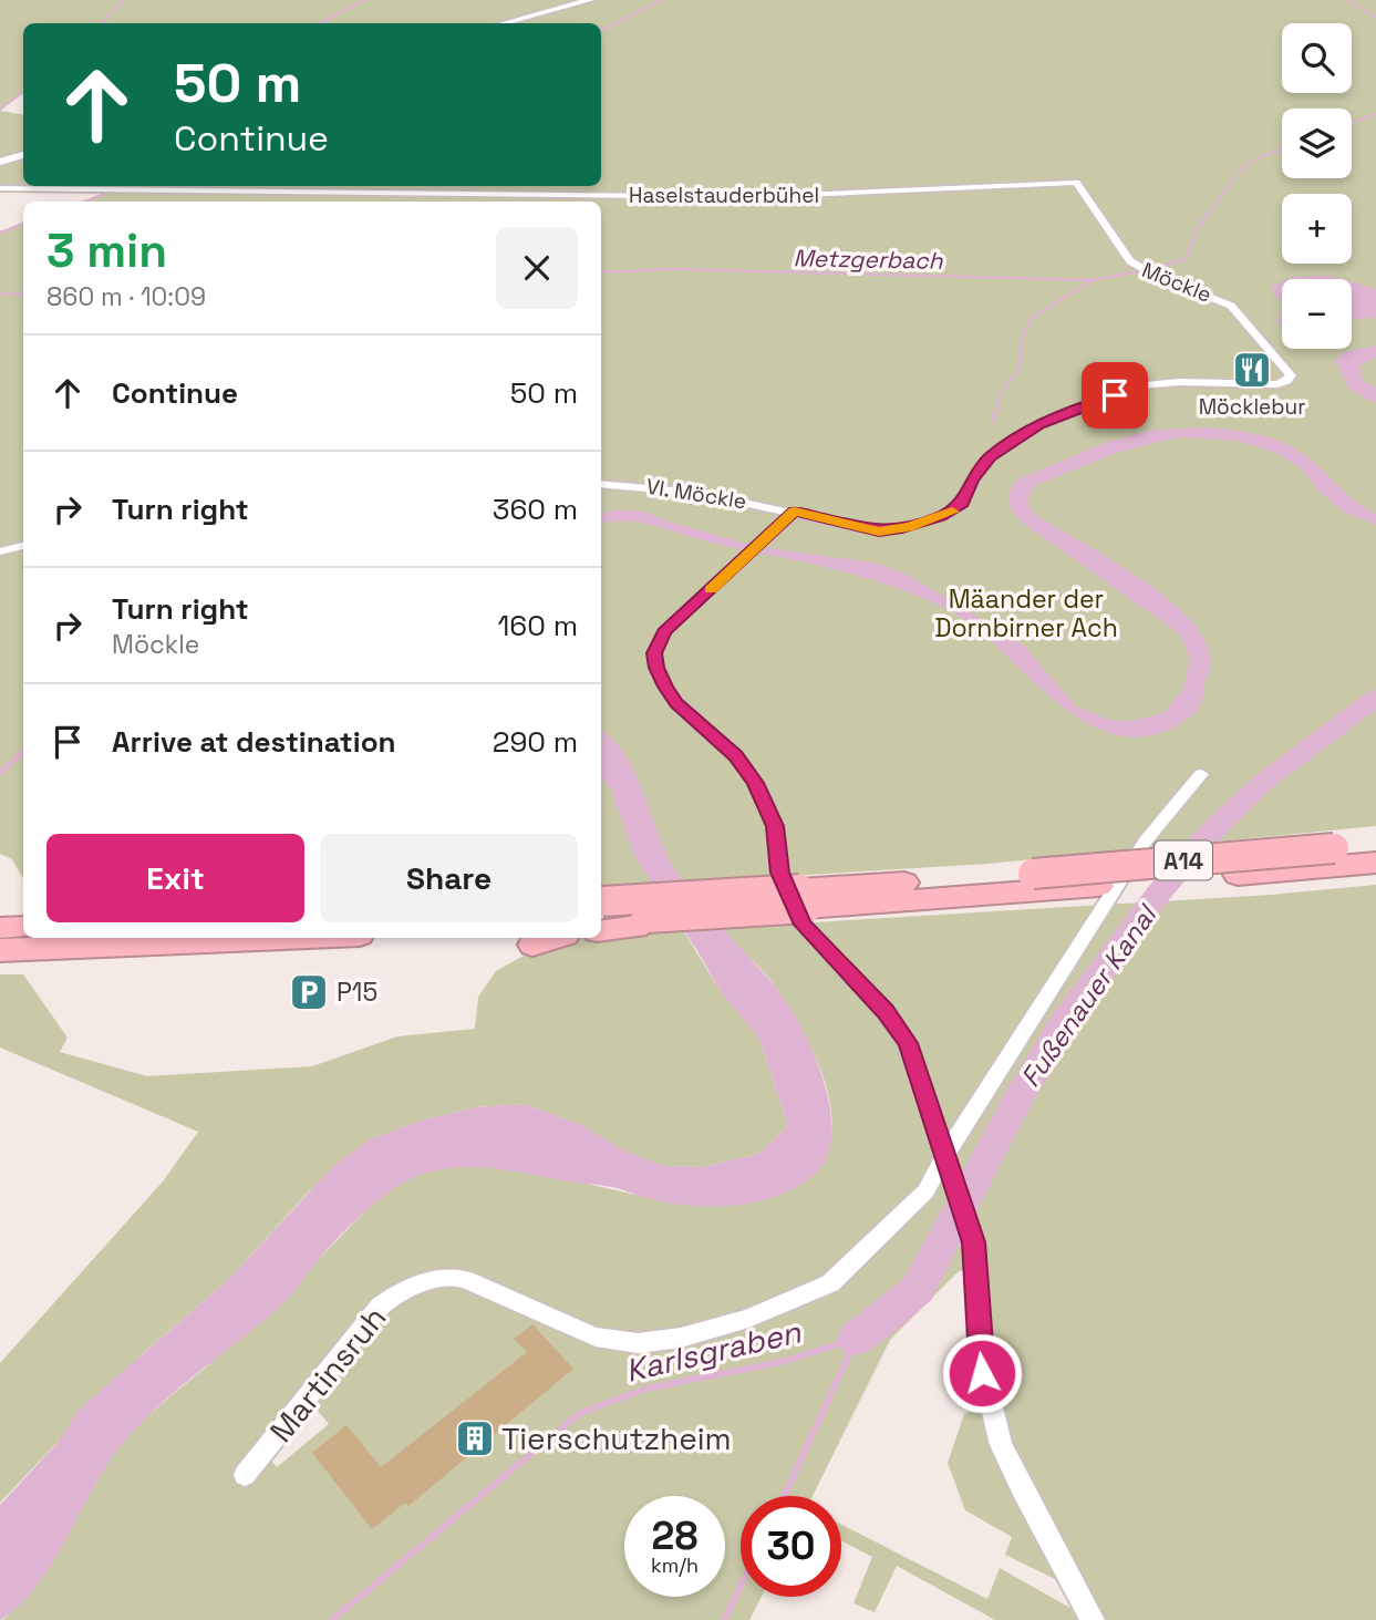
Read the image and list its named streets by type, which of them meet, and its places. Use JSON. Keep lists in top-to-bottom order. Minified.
{"streets":{"highway":["A14"],"street":["Haselstauderbühel","Möckle","VI. Möckle","Martinsruh"]},"crossings":[["Haselstauderbühel","Möckle"],["Möckle","VI. Möckle"]],"water":["Metzgerbach","Fußenauer Kanal","Karlsgraben"],"parks":["Mäander der Dornbirner Ach"],"places":{"restaurant":["Möcklebur"],"parking":["P15"],"building":["Tierschutzheim"]},"page":{"map_buttons":["+","−"],"turn":["50 m","Continue"],"heading":["3 min","860 m · 10:09"],"list":[{"name":"Continue","value":"50 m"},{"name":"Turn right","value":"360 m"},{"name":"Turn right","note":"Möckle","value":"160 m"},{"name":"Arrive at destination","value":"290 m"}],"buttons":["Exit","Share"],"speed":"28 km/h","limit":"30"}}
